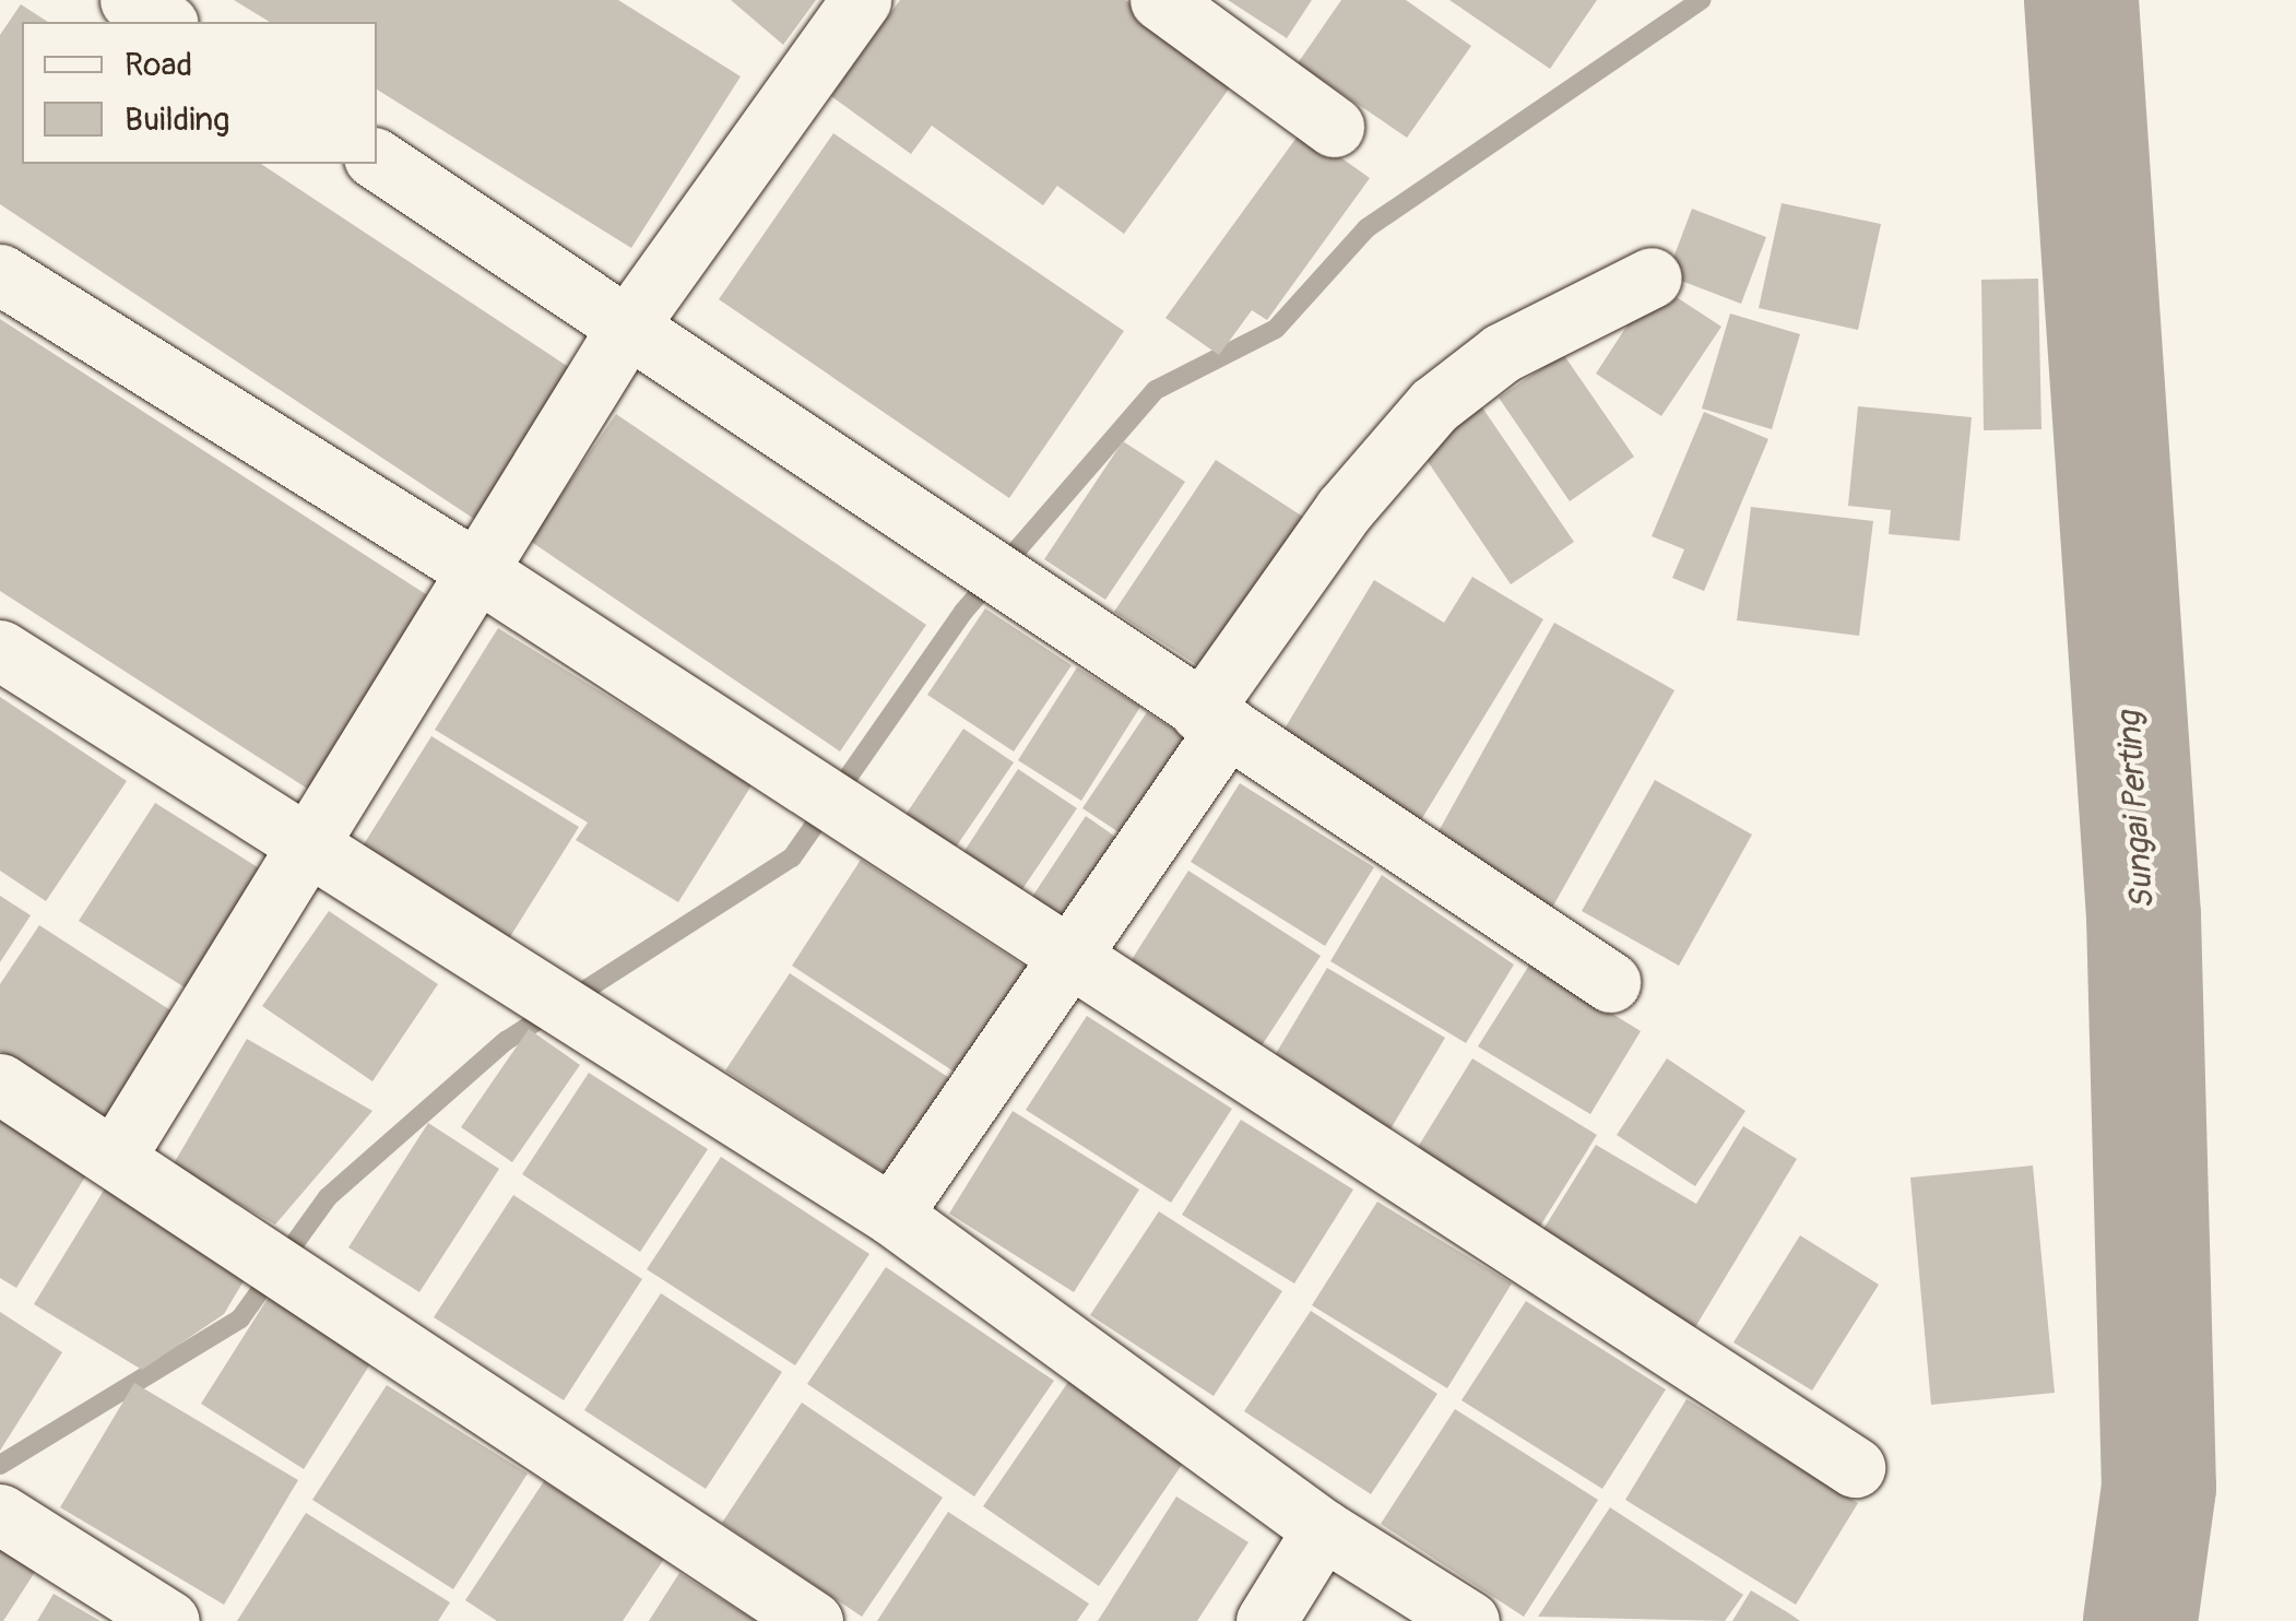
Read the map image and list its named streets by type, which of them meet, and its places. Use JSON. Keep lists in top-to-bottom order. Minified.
{"water":["Sungai Perting"],"legend":["Road","Building"]}
